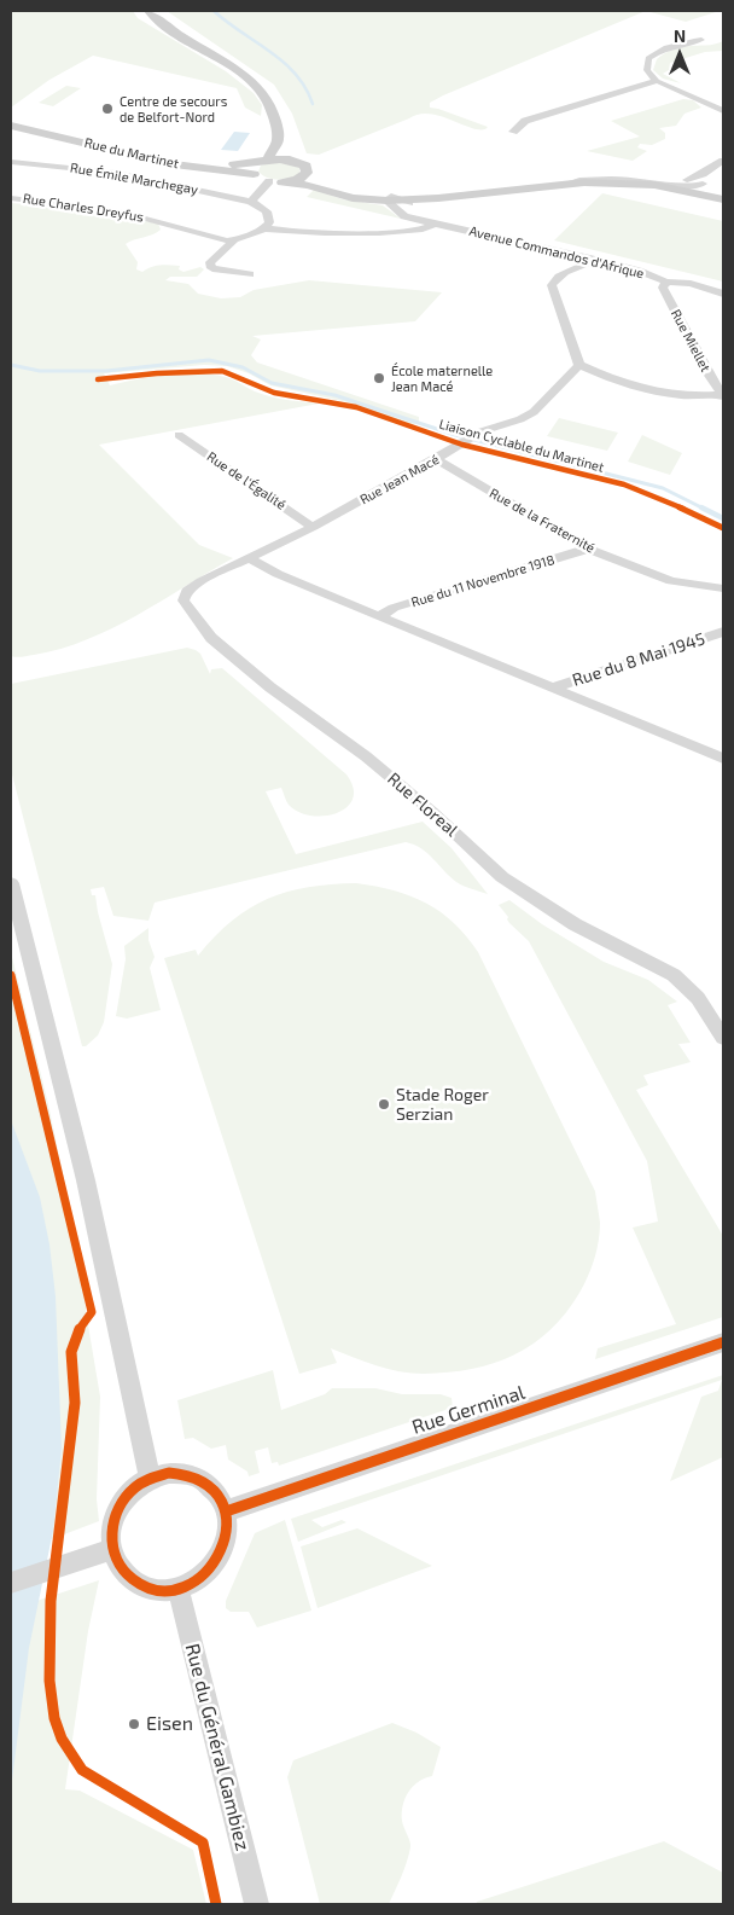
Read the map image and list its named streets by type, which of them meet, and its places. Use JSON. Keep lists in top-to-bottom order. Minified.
{"streets":{"main road":["Rue du Martinet"],"street":["Rue Émile Marchegay","Rue Charles Dreyfus","Avenue Commandos d'Afrique","Rue Miellet","Rue Jean Macé","Rue de l'Égalité","Rue de la Fraternité","Rue du 11 Novembre 1918","Rue du 8 Mai 1945","Rue Floreal","Rue Germinal","Rue du Général Gambiez"],"cycle path":["Liaison Cyclable du Martinet"]},"crossings":[["Avenue Commandos d'Afrique","Rue Miellet"],["Rue Jean Macé","Rue de l'Égalité"],["Rue Jean Macé","Rue de la Fraternité"],["Rue Jean Macé","Rue Floreal"],["Rue de la Fraternité","Rue du 11 Novembre 1918"],["Rue Germinal","Rue du Général Gambiez"]],"places":["Centre de secours de Belfort-Nord","École maternelle Jean Macé","Stade Roger Serzian","Eisen"],"north":"top"}
